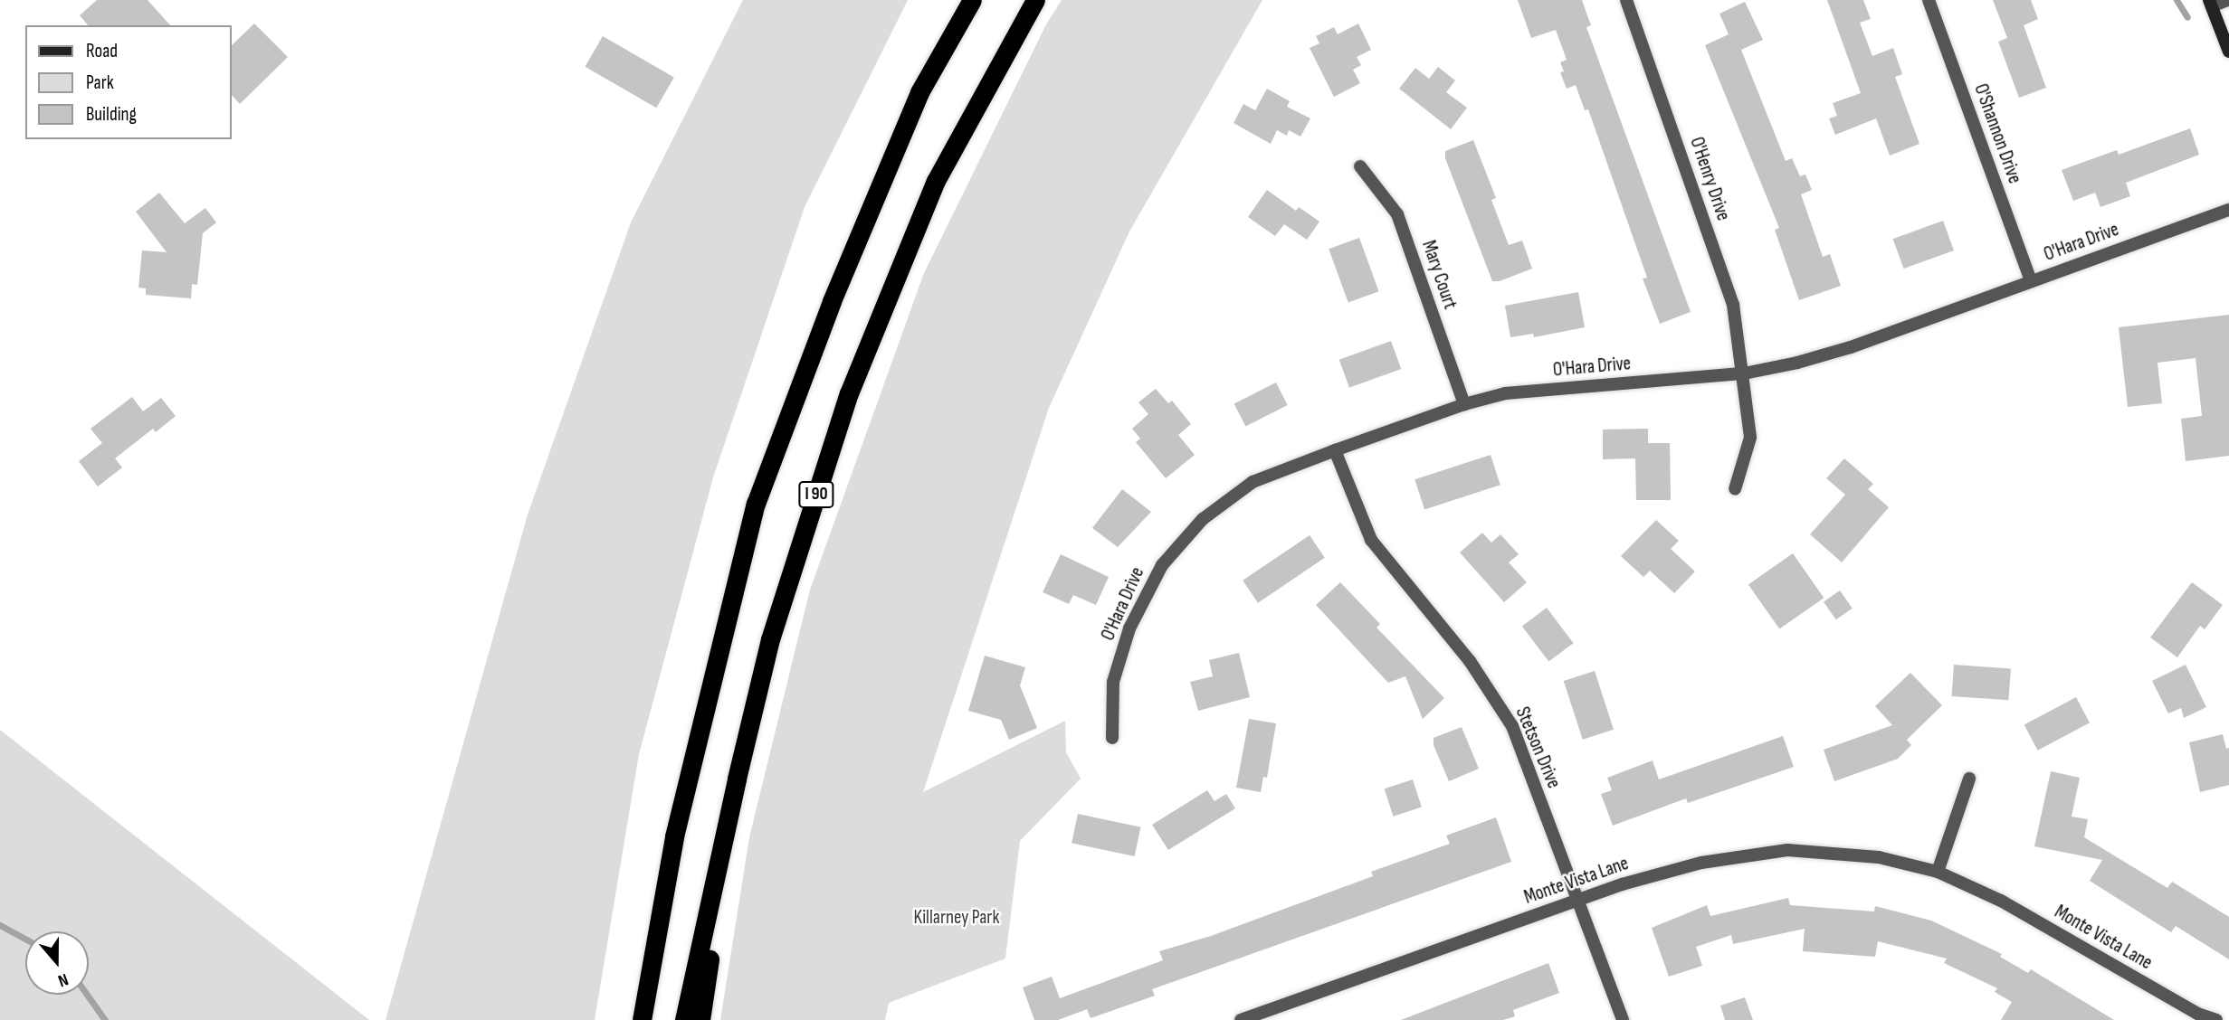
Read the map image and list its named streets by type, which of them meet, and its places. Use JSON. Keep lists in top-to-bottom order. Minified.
{"streets":{"highway":["I 90"],"street":["O'Shannon Drive","O'Henry Drive","O'Hara Drive","Mary Court","Stetson Drive","Monte Vista Lane"]},"crossings":[["O'Shannon Drive","O'Hara Drive"],["O'Henry Drive","O'Hara Drive"],["O'Hara Drive","Mary Court"],["O'Hara Drive","Stetson Drive"],["Stetson Drive","Monte Vista Lane"]],"parks":["Killarney Park"],"legend":["Road","Park","Building"],"north":"bottom"}
